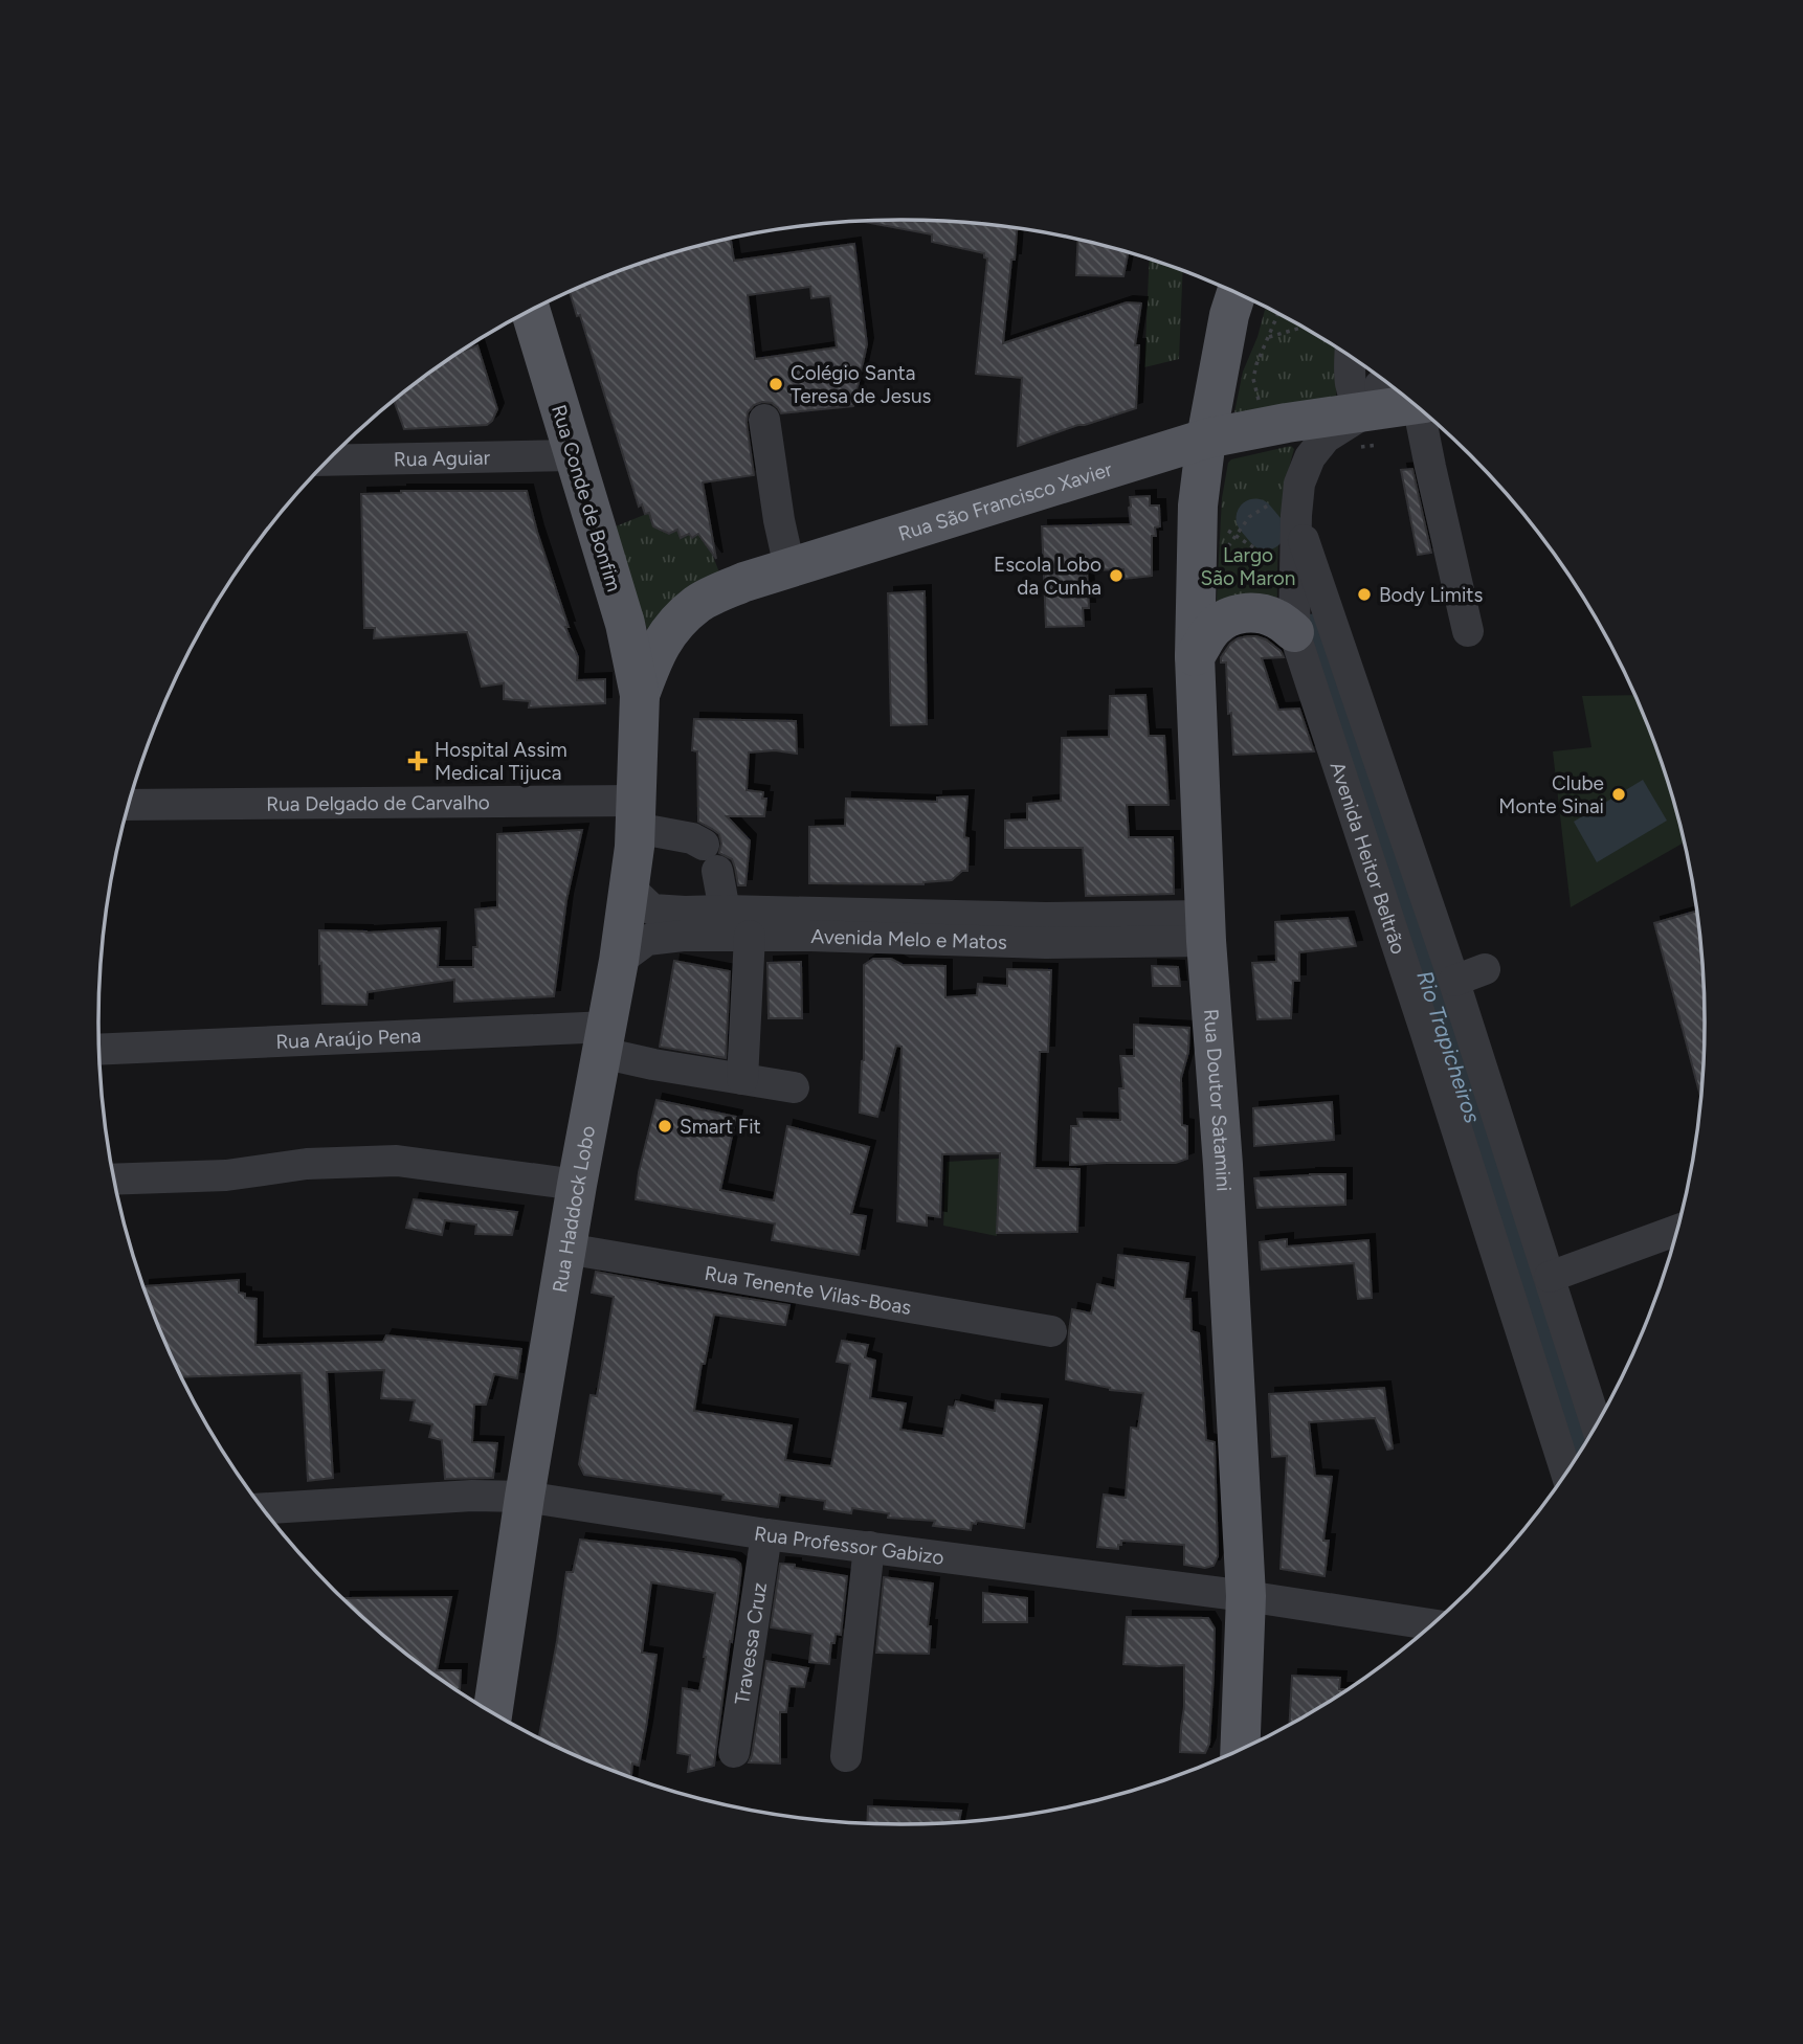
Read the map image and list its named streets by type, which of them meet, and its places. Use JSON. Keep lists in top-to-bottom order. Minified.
{"streets":{"main road":["Rua Conde de Bonfim","Rua São Francisco Xavier","Rua Doutor Satamini","Rua Haddock Lobo"],"street":["Rua Aguiar","Rua Delgado de Carvalho","Avenida Heitor Beltrão","Avenida Melo e Matos","Rua Araújo Pena","Rua Tenente Vilas-Boas","Rua Professor Gabizo","Travessa Cruz"]},"crossings":[["Rua Aguiar","Rua Conde de Bonfim"],["Rua Conde de Bonfim","Rua São Francisco Xavier"],["Rua Conde de Bonfim","Rua Haddock Lobo"],["Rua São Francisco Xavier","Avenida Heitor Beltrão"],["Rua São Francisco Xavier","Rua Doutor Satamini"],["Rua São Francisco Xavier","Rua Haddock Lobo"],["Rua Delgado de Carvalho","Avenida Melo e Matos"],["Rua Delgado de Carvalho","Rua Haddock Lobo"],["Avenida Melo e Matos","Rua Doutor Satamini"],["Avenida Melo e Matos","Rua Haddock Lobo"],["Rua Araújo Pena","Rua Haddock Lobo"],["Rua Doutor Satamini","Rua Professor Gabizo"],["Rua Haddock Lobo","Rua Tenente Vilas-Boas"],["Rua Haddock Lobo","Rua Professor Gabizo"],["Rua Professor Gabizo","Travessa Cruz"]],"water":["Rio Trapicheiros"],"parks":["Largo São Maron"],"places":{"other":["Colégio Santa Teresa de Jesus","Escola Lobo da Cunha","Body Limits","Clube Monte Sinai","Smart Fit"],"health":["Hospital Assim Medical Tijuca"]}}
